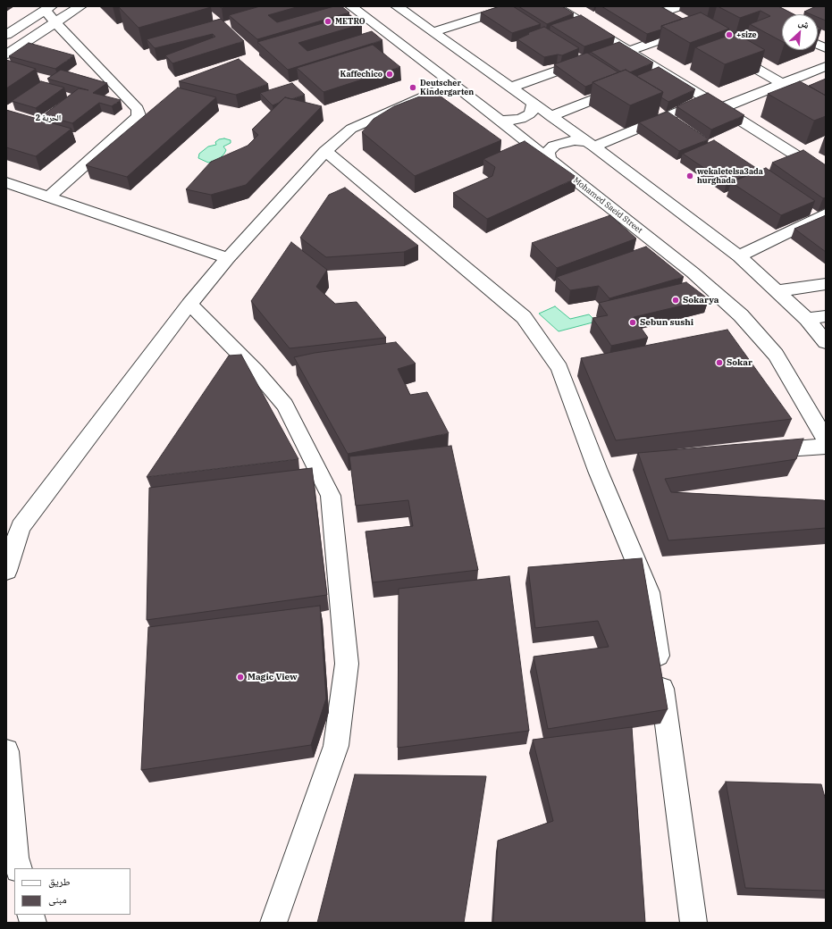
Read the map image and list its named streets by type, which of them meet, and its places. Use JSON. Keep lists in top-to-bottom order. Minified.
{"streets":{"street":["Mohamed Saeid Street"]},"districts":["الحرية 2"],"places":["METRO","+size","Kaffechico","Deutscher Kindergarten","wekaletelsa3ada hurghada","Sokarya","Sebun sushi","Sokar","Magic View"],"legend":["طريق","مبنى"],"north":"top right"}
